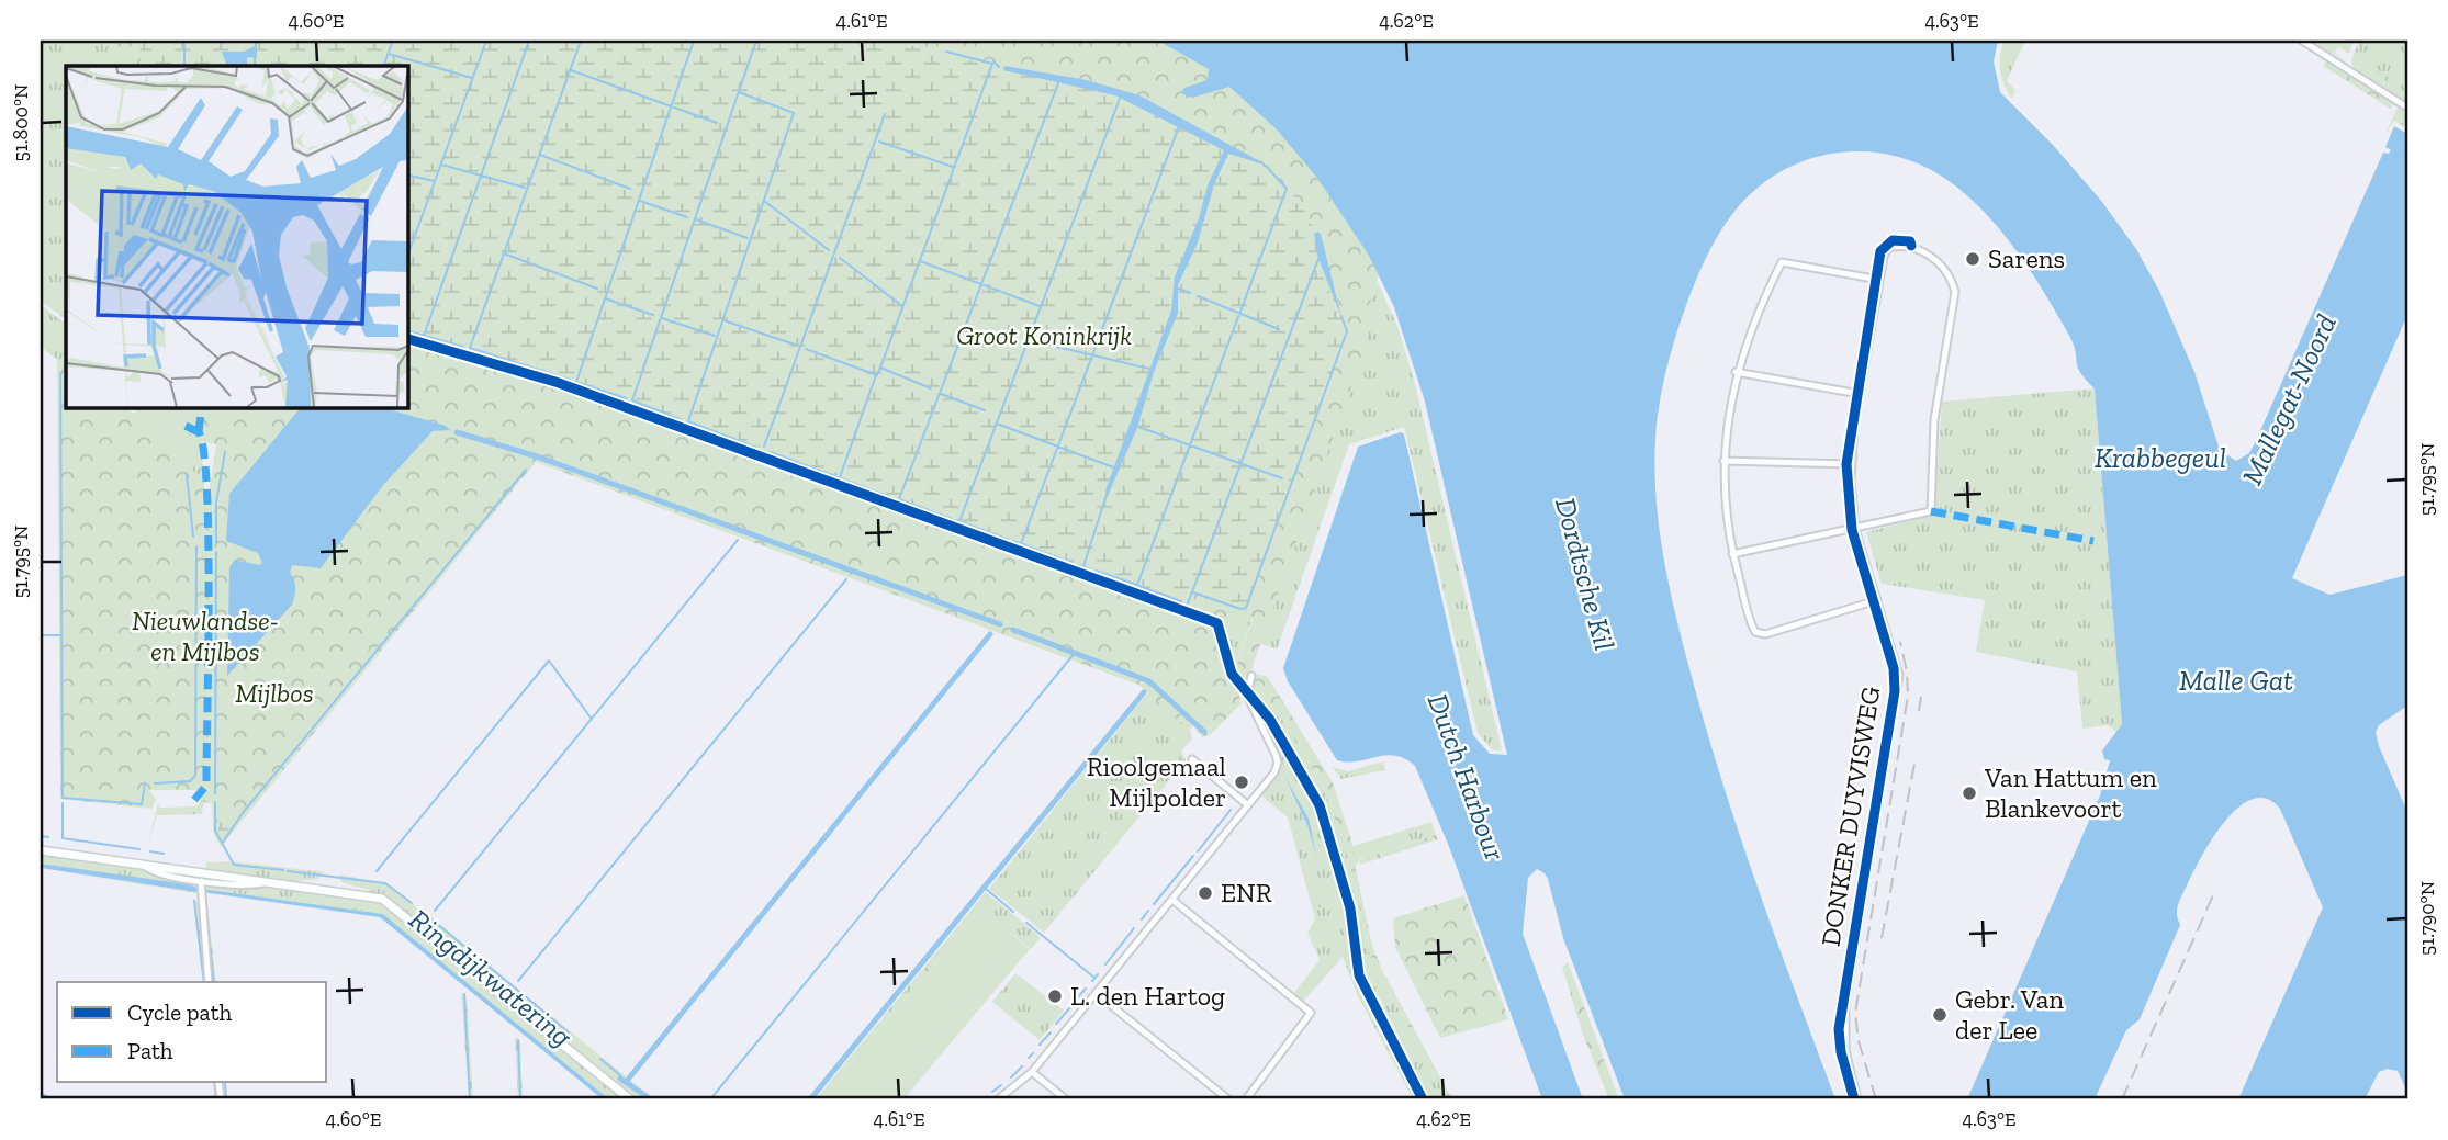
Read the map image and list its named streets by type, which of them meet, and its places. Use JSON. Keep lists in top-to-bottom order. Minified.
{"streets":{"street":["DONKER DUYVISWEG"]},"water":["Mallegat-Noord","Krabbegeul","Dordtsche Kil","Malle Gat","Dutch Harbour","Ringdijkwatering"],"parks":["Groot Koninkrijk","Nieuwlandse- en Mijlbos","Mijlbos"],"places":["Sarens","Rioolgemaal Mijlpolder","Van Hattum en Blankevoort","ENR","L. den Hartog","Gebr. Van der Lee"],"legend":["Cycle path","Path"],"coordinates":["4.60°E","4.61°E","4.62°E","4.63°E","51.800°N","51.795°N","51.790°N"]}
